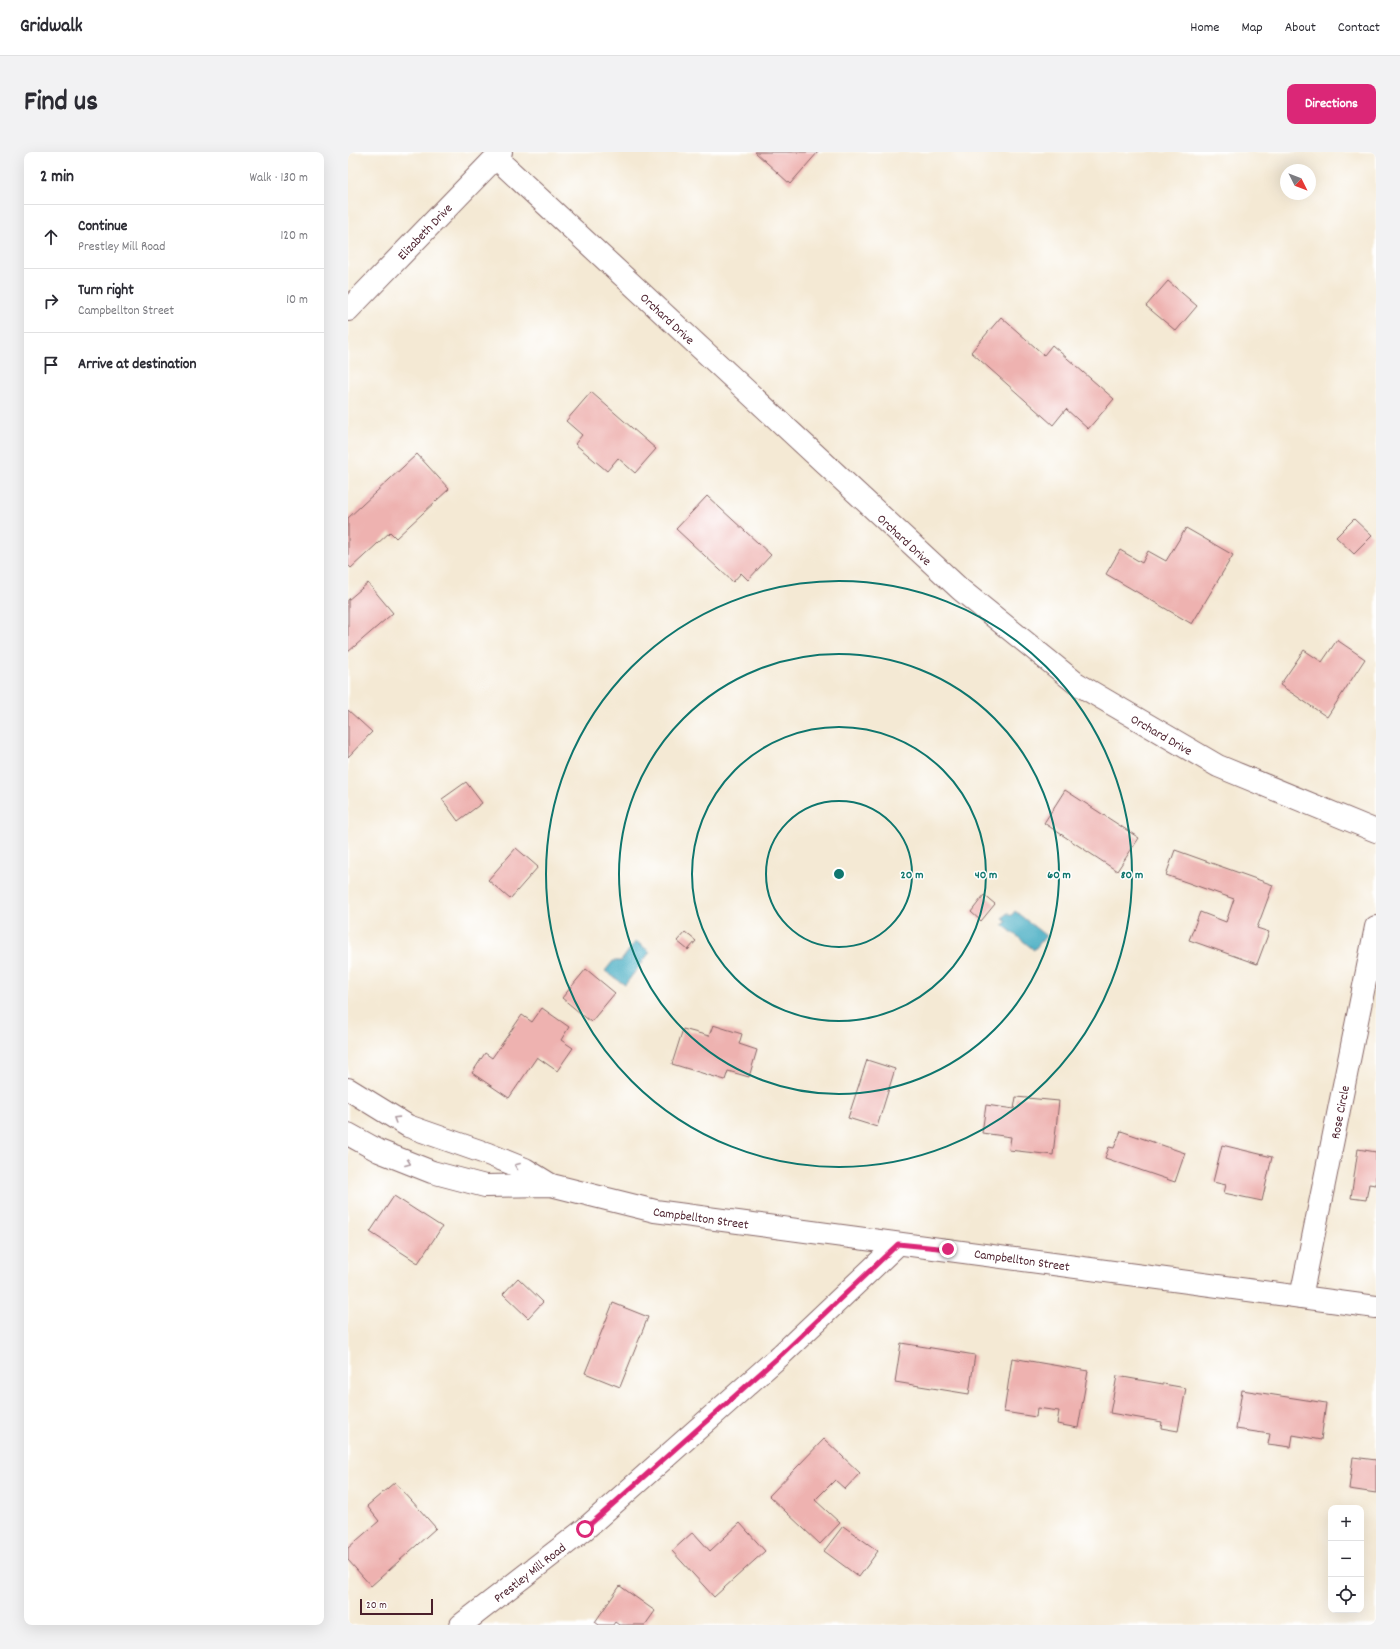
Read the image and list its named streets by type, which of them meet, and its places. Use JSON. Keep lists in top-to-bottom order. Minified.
{"streets":{"street":["Elizabeth Drive","Orchard Drive","Rose Circle","Campbellton Street","Prestley Mill Road"]},"crossings":[["Elizabeth Drive","Orchard Drive"],["Rose Circle","Campbellton Street"],["Campbellton Street","Prestley Mill Road"]],"scale_bar":"20 m","north":"bottom right","page":{"header":"Gridwalk","nav":["Home","Map","About","Contact"],"title":"Find us","buttons":"Directions","heading":["2 min","Walk · 130 m"],"list":[["Continue","Prestley Mill Road","120 m"],["Turn right","Campbellton Street","10 m"],"Arrive at destination"],"map_buttons":["+","−"],"scale":"20 m"},"rings":["20 m","40 m","60 m","80 m"]}
